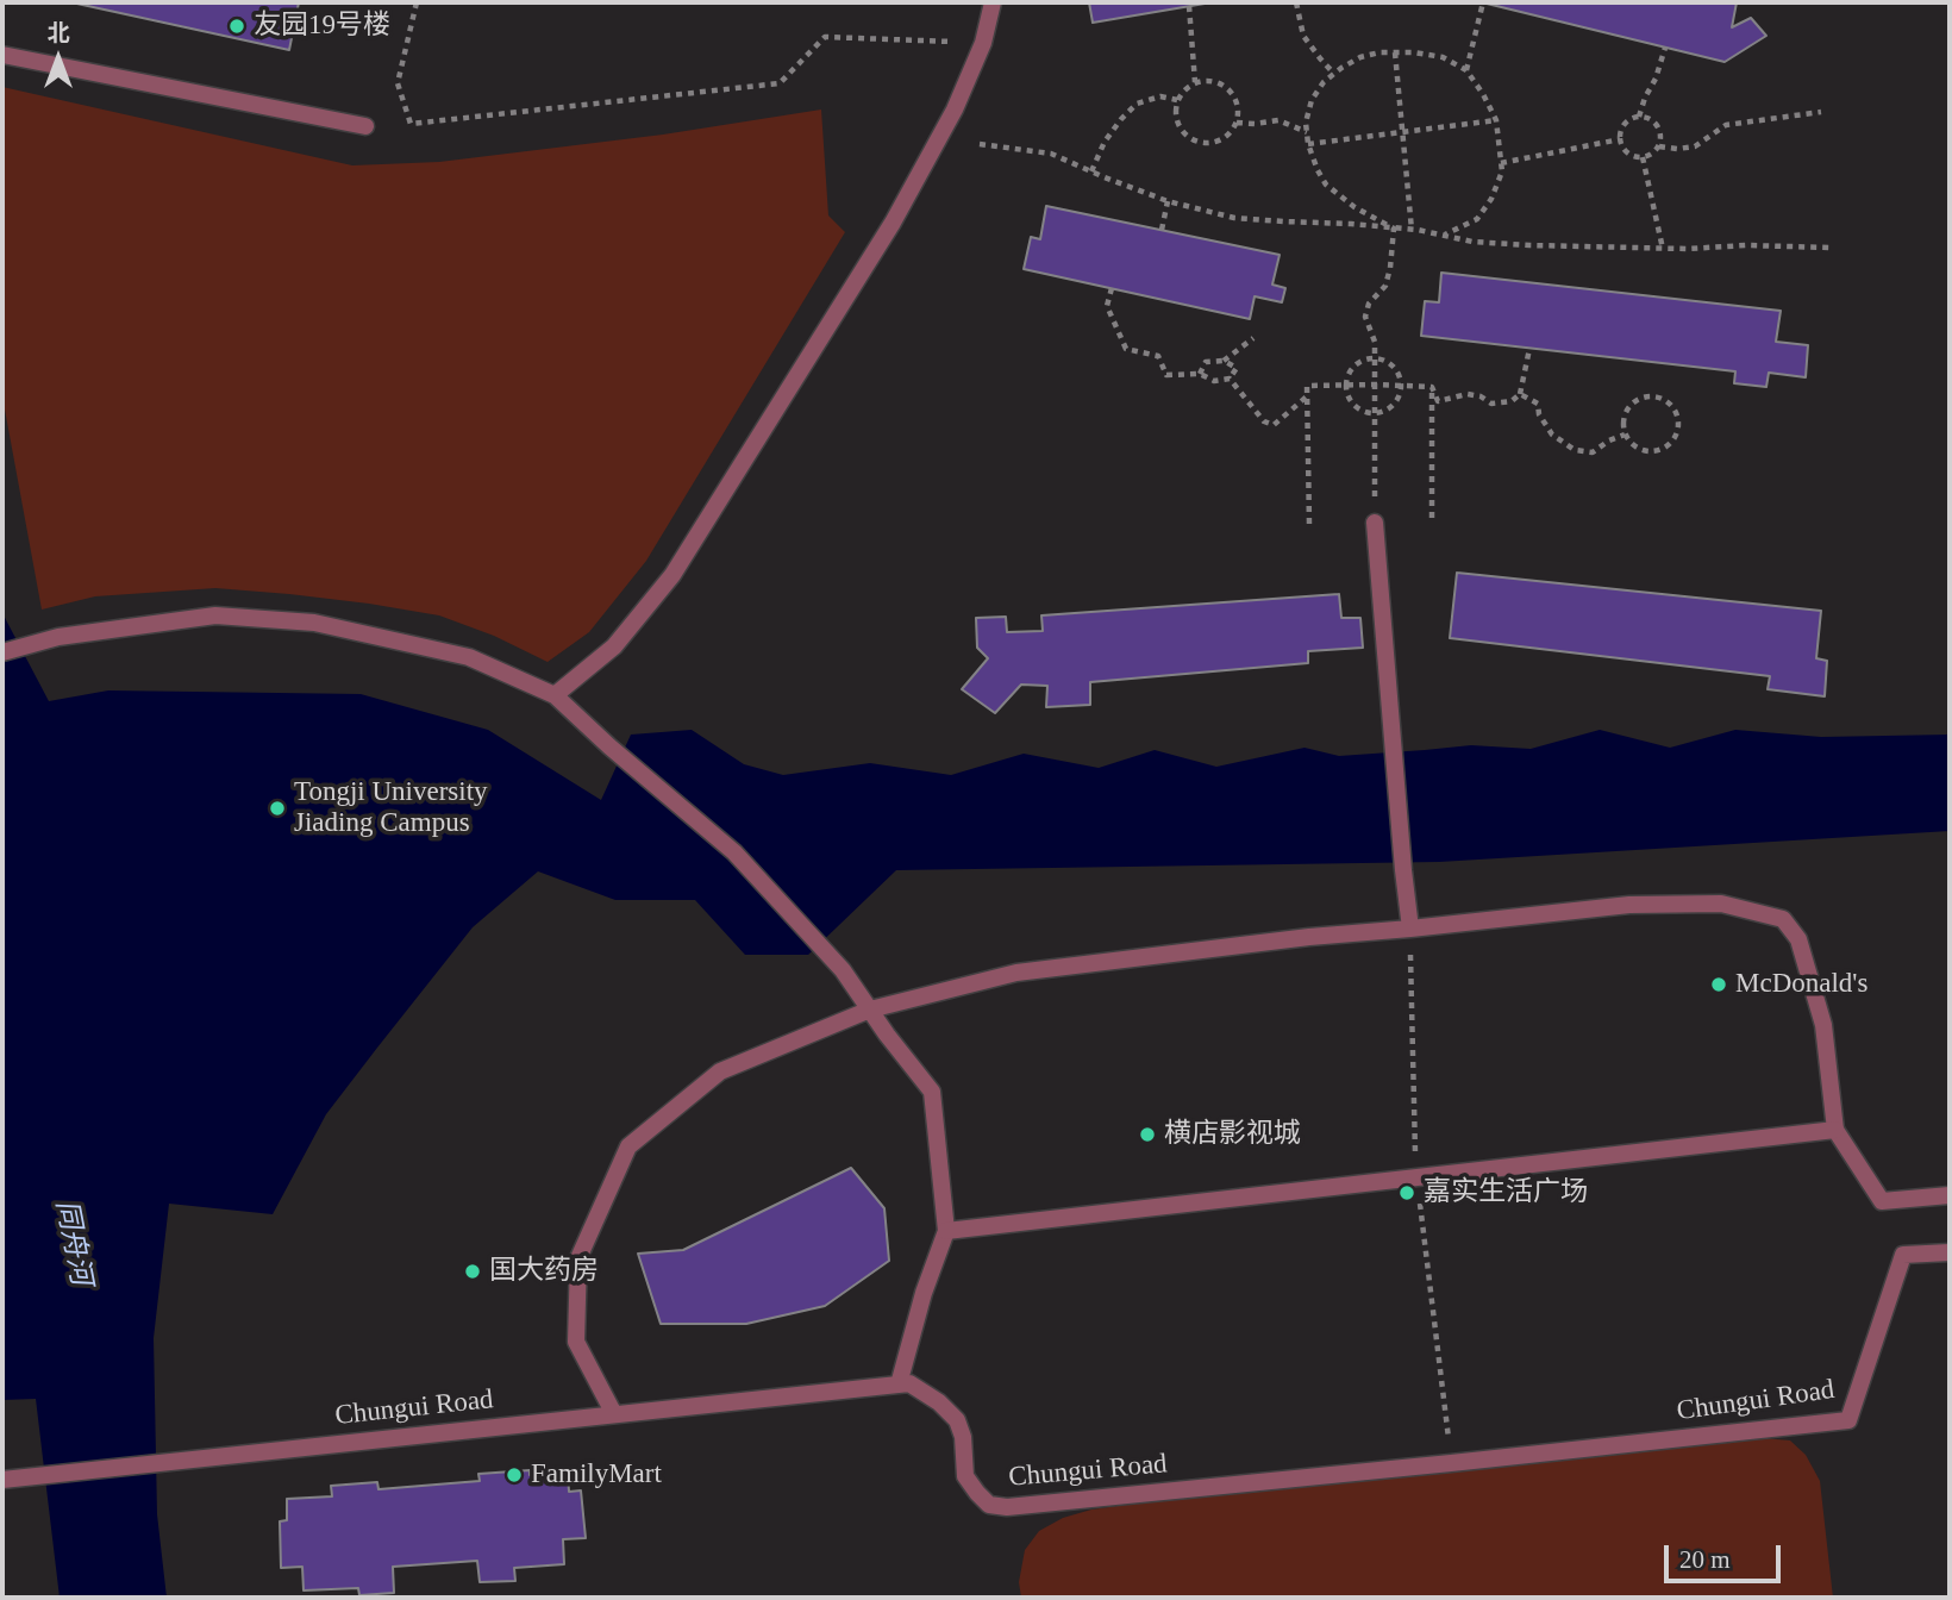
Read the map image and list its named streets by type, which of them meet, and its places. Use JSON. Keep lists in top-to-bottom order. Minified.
{"streets":{"street":["Chungui Road"]},"water":["同舟河"],"places":["友园19号楼","Tongji University Jiading Campus","McDonald's","横店影视城","嘉实生活广场","国大药房","FamilyMart"],"scale_bar":"20 m","north":"top"}
